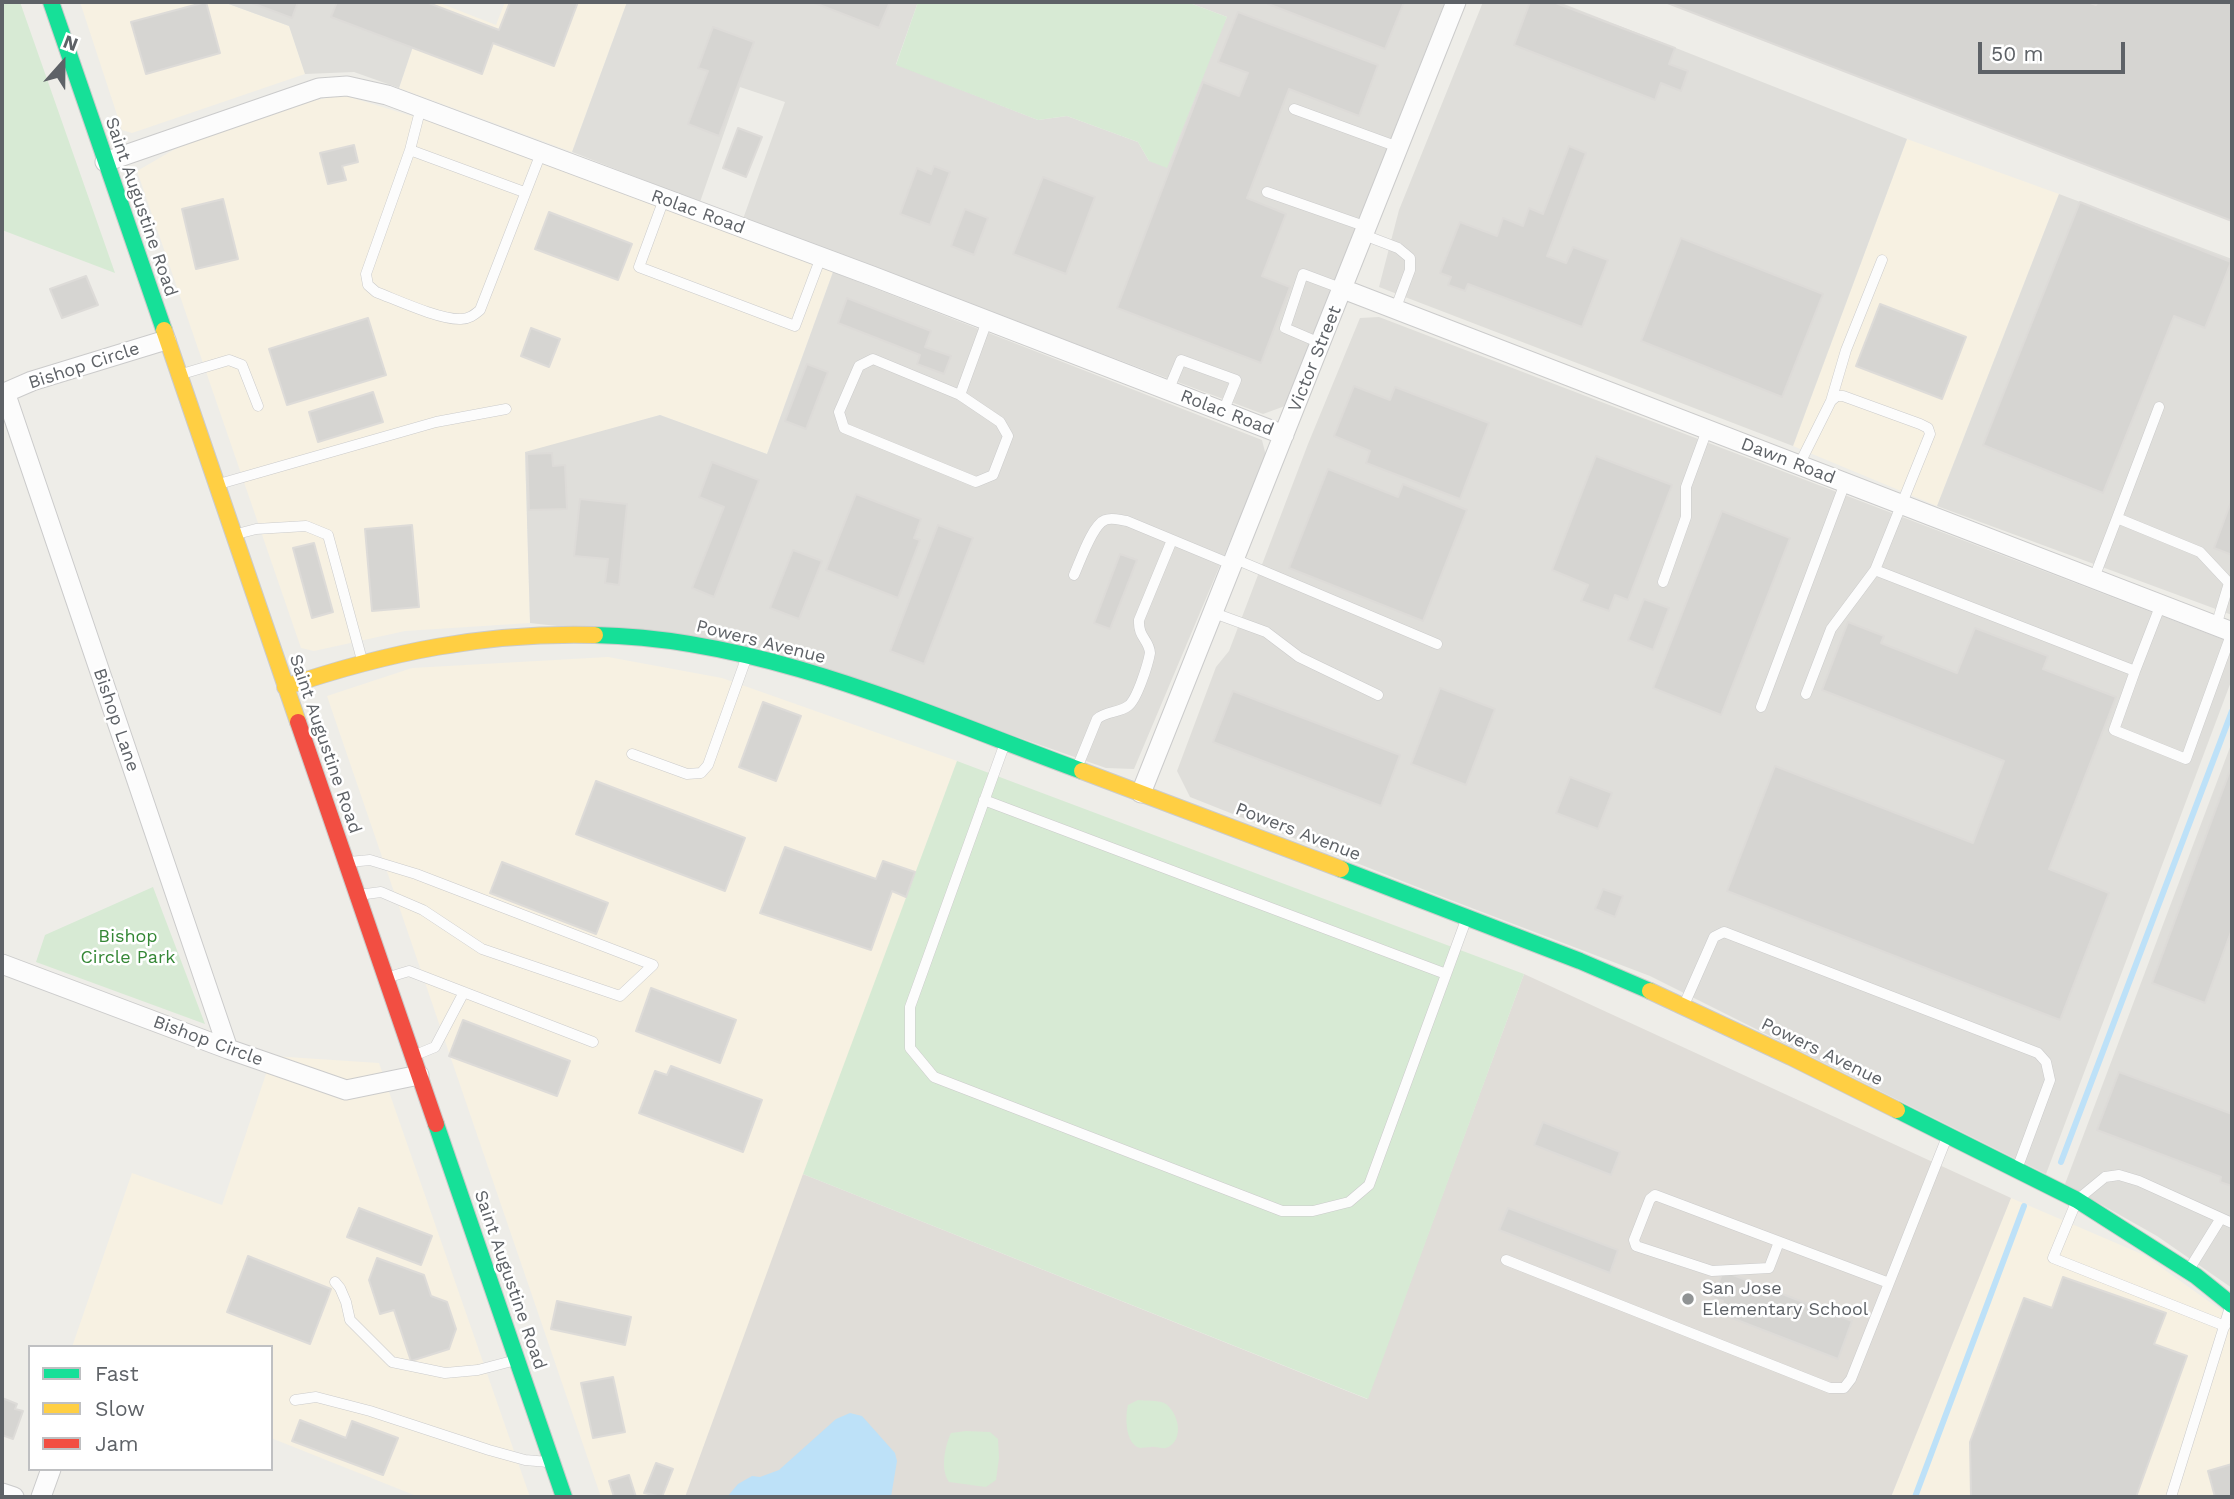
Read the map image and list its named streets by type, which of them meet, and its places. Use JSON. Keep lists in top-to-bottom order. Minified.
{"streets":{"street":["Saint Augustine Road","Rolac Road","Victor Street","Bishop Circle","Dawn Road","Powers Avenue","Bishop Lane"]},"crossings":[["Saint Augustine Road","Rolac Road"],["Saint Augustine Road","Bishop Circle"],["Saint Augustine Road","Powers Avenue"],["Rolac Road","Victor Street"],["Victor Street","Dawn Road"],["Victor Street","Powers Avenue"],["Bishop Circle","Bishop Lane"]],"parks":["Bishop Circle Park"],"places":["San Jose Elementary School"],"legend":["Fast","Slow","Jam"],"scale_bar":"50 m","north":"top"}
